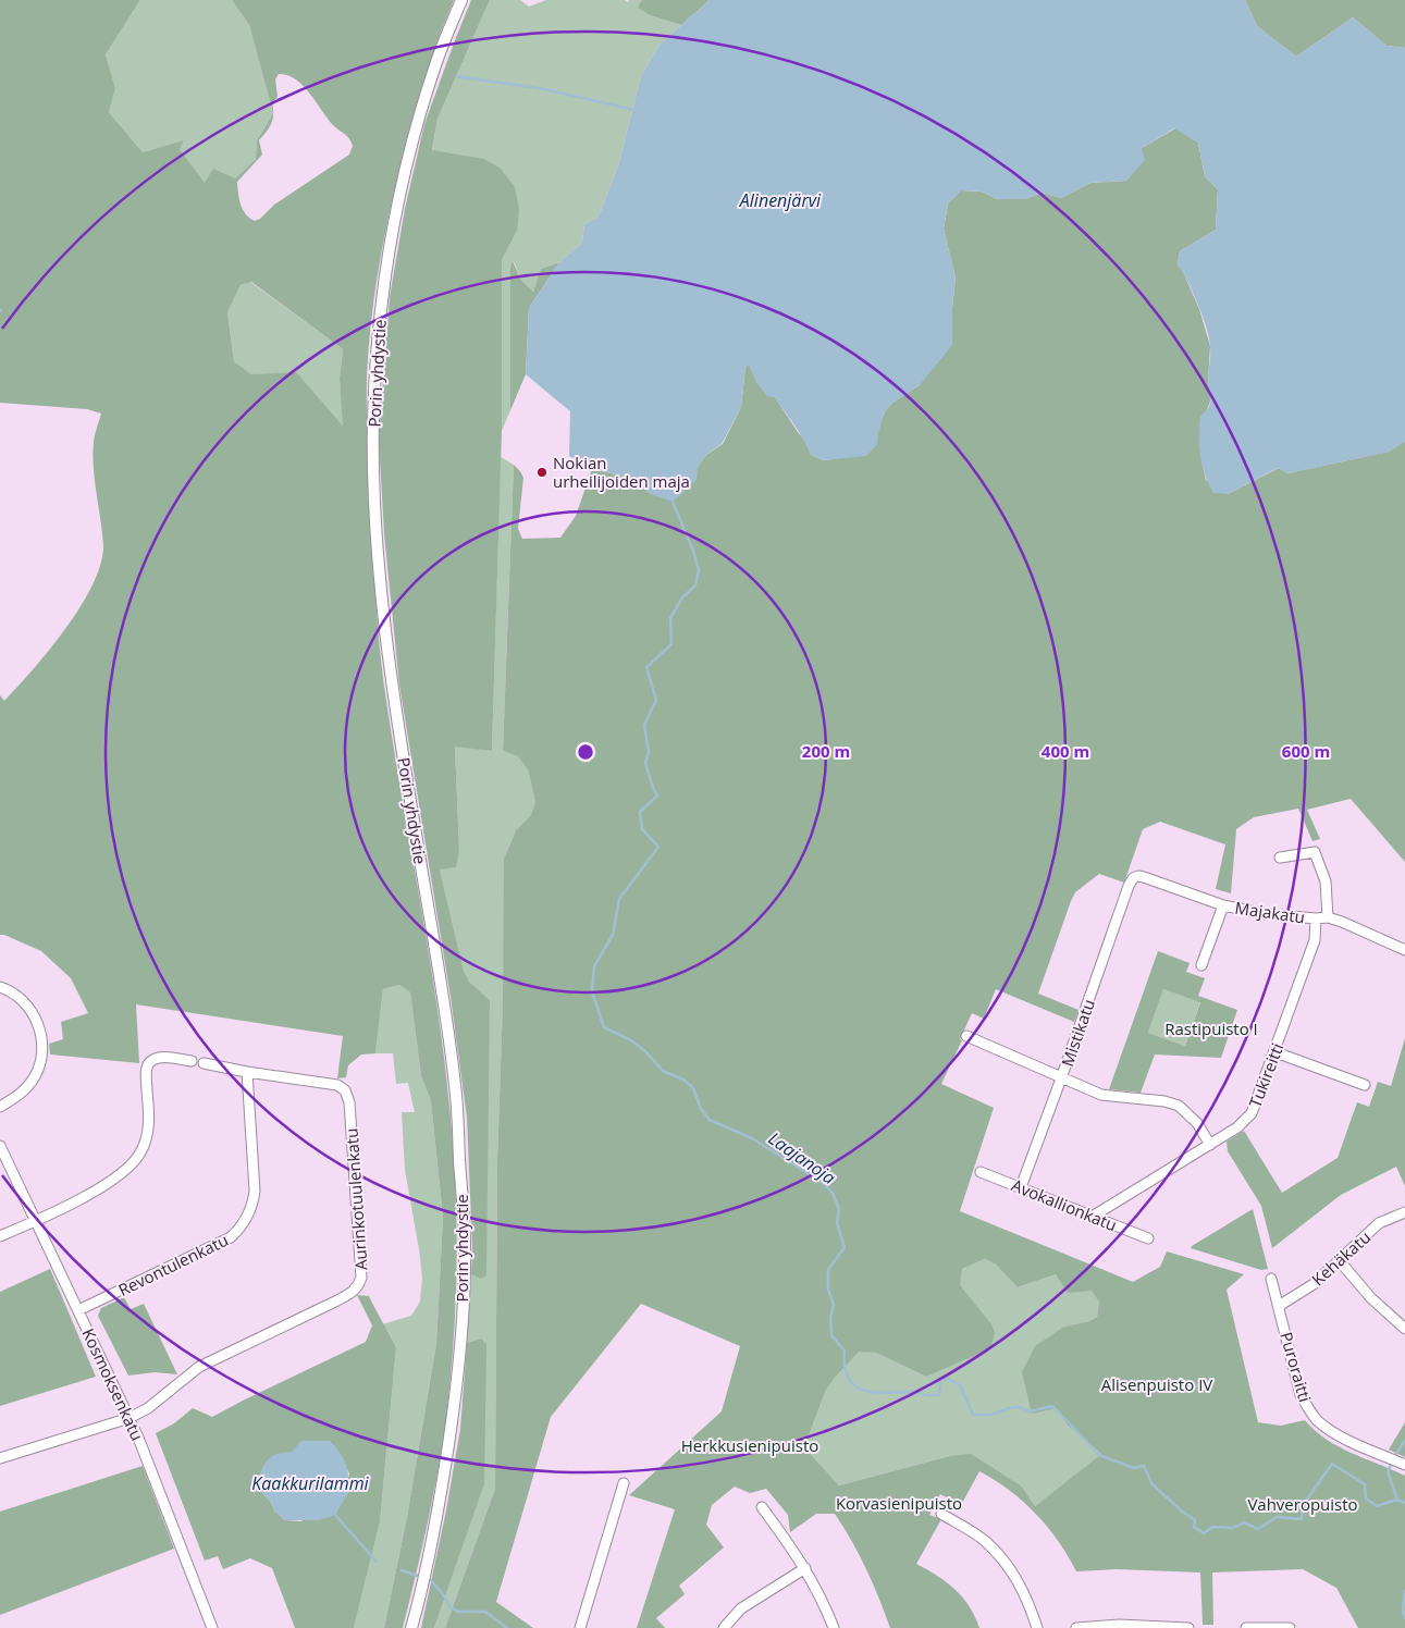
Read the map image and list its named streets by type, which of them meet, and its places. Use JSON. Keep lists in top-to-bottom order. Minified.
{"streets":{"main road":["Porin yhdystie"],"street":["Majakatu","Mistikatu","Tukireitti","Aurinkotuulenkatu","Avokallionkatu","Kehäkatu","Revontulenkatu","Puroraitti","Kosmoksenkatu"]},"crossings":[["Majakatu","Mistikatu"],["Majakatu","Tukireitti"],["Mistikatu","Avokallionkatu"],["Tukireitti","Avokallionkatu"],["Aurinkotuulenkatu","Revontulenkatu"],["Aurinkotuulenkatu","Kosmoksenkatu"],["Kehäkatu","Puroraitti"],["Revontulenkatu","Kosmoksenkatu"]],"water":["Alinenjärvi","Laajanoja","Kaakkurilammi"],"parks":["Rastipuisto I","Alisenpuisto IV","Herkkusienipuisto","Korvasienipuisto","Vahveropuisto"],"places":["Nokian urheilijoiden maja"],"rings":["200 m","400 m","600 m"]}
